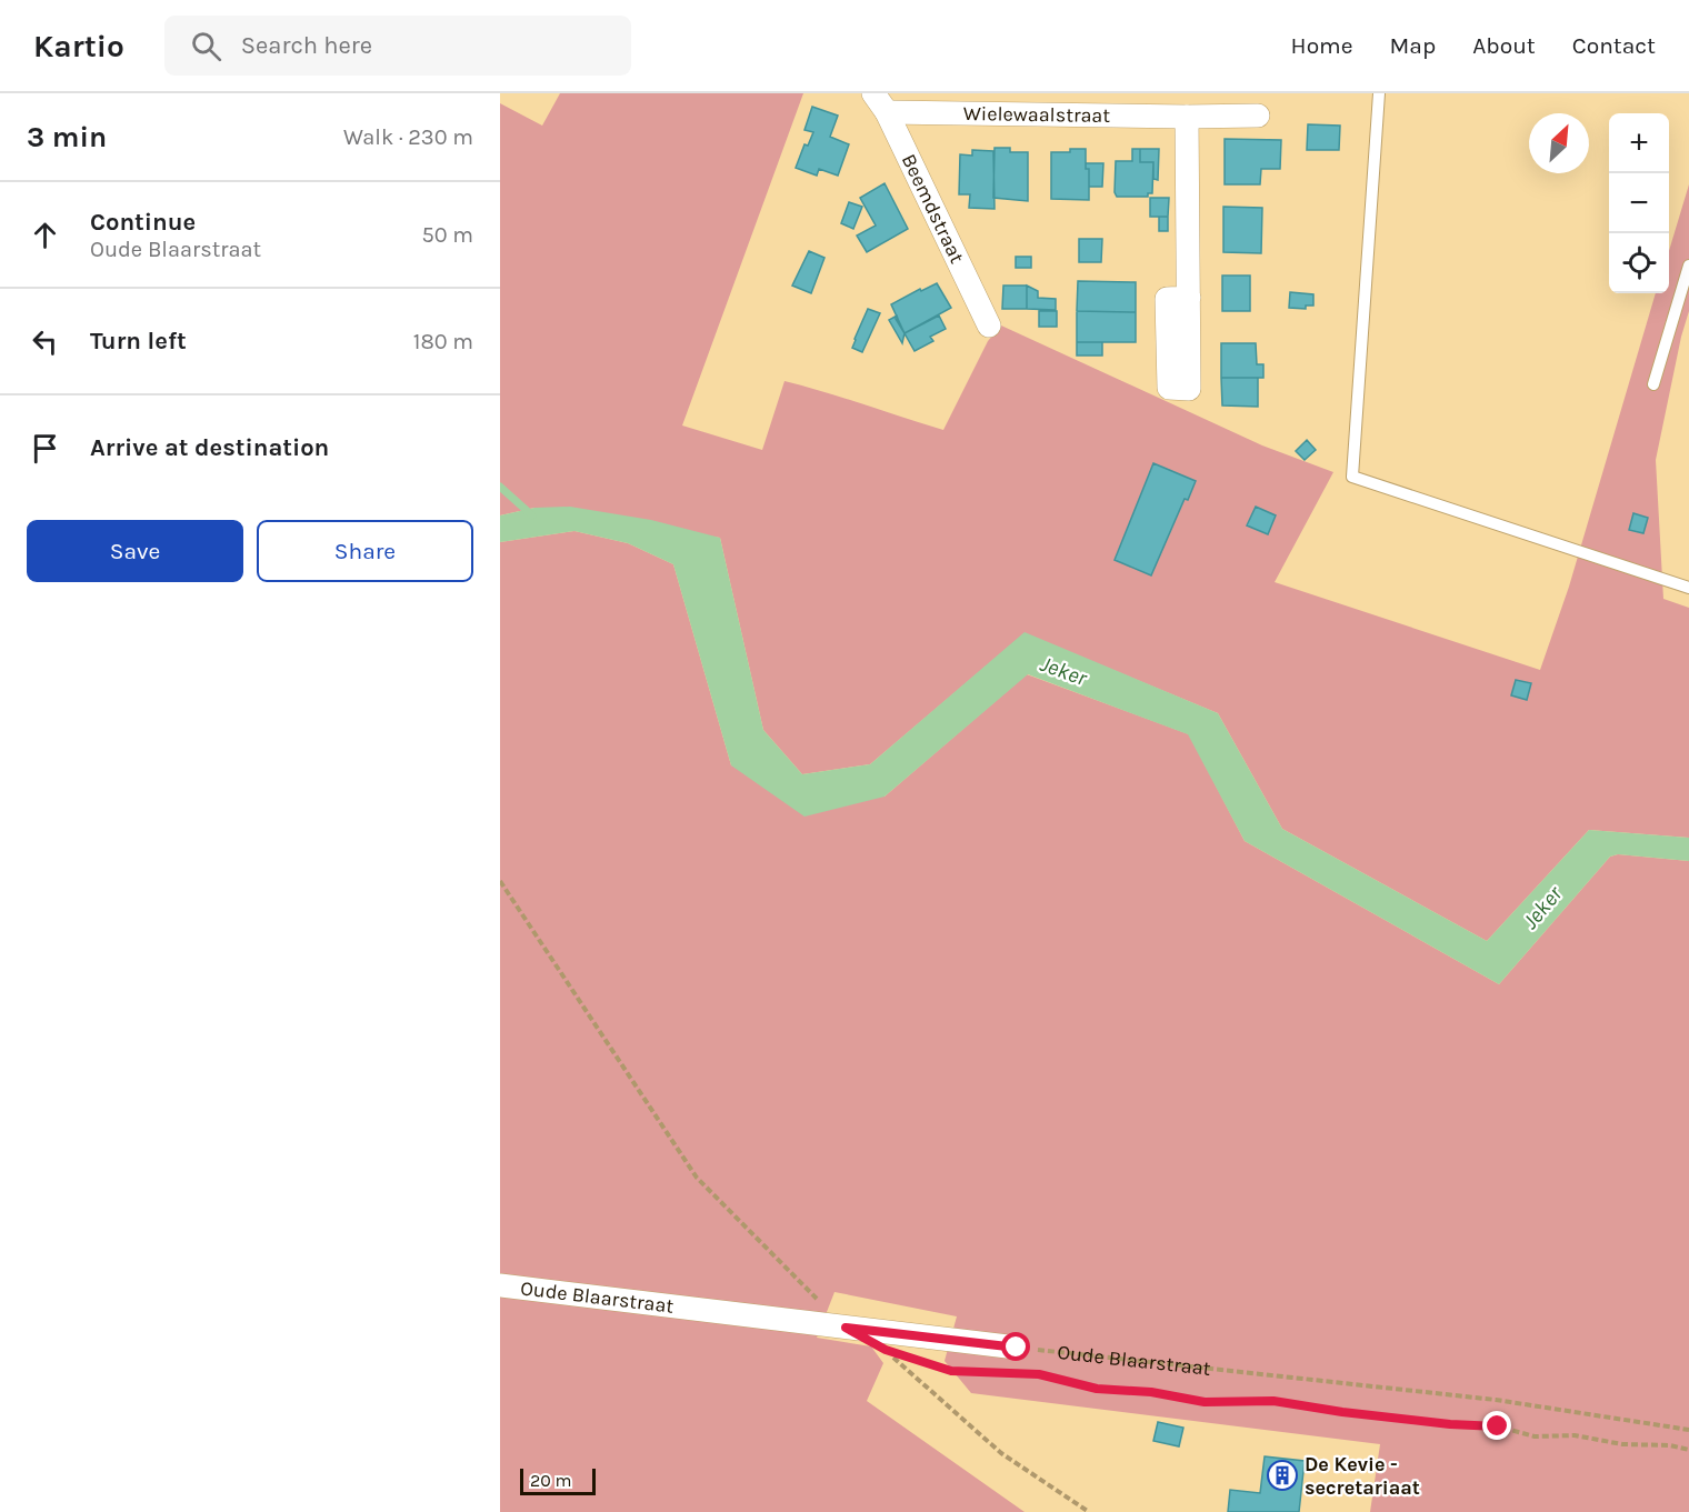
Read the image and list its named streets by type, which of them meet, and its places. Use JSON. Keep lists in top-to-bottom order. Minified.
{"streets":{"street":["Wielewaalstraat","Beemdstraat","Oude Blaarstraat"]},"crossings":[["Wielewaalstraat","Beemdstraat"]],"water":["Jeker"],"places":{"building":["De Kevie - secretariaat"]},"scale_bar":"20 m","north":"top right","page":{"header":"Kartio","search":"Search here","nav":["Home","Map","About","Contact"],"heading":["3 min","Walk · 230 m"],"map_buttons":["+","−"],"list":[["Continue","Oude Blaarstraat","50 m"],["Turn left","180 m"],"Arrive at destination"],"buttons":["Save","Share"],"scale":"20 m"}}
